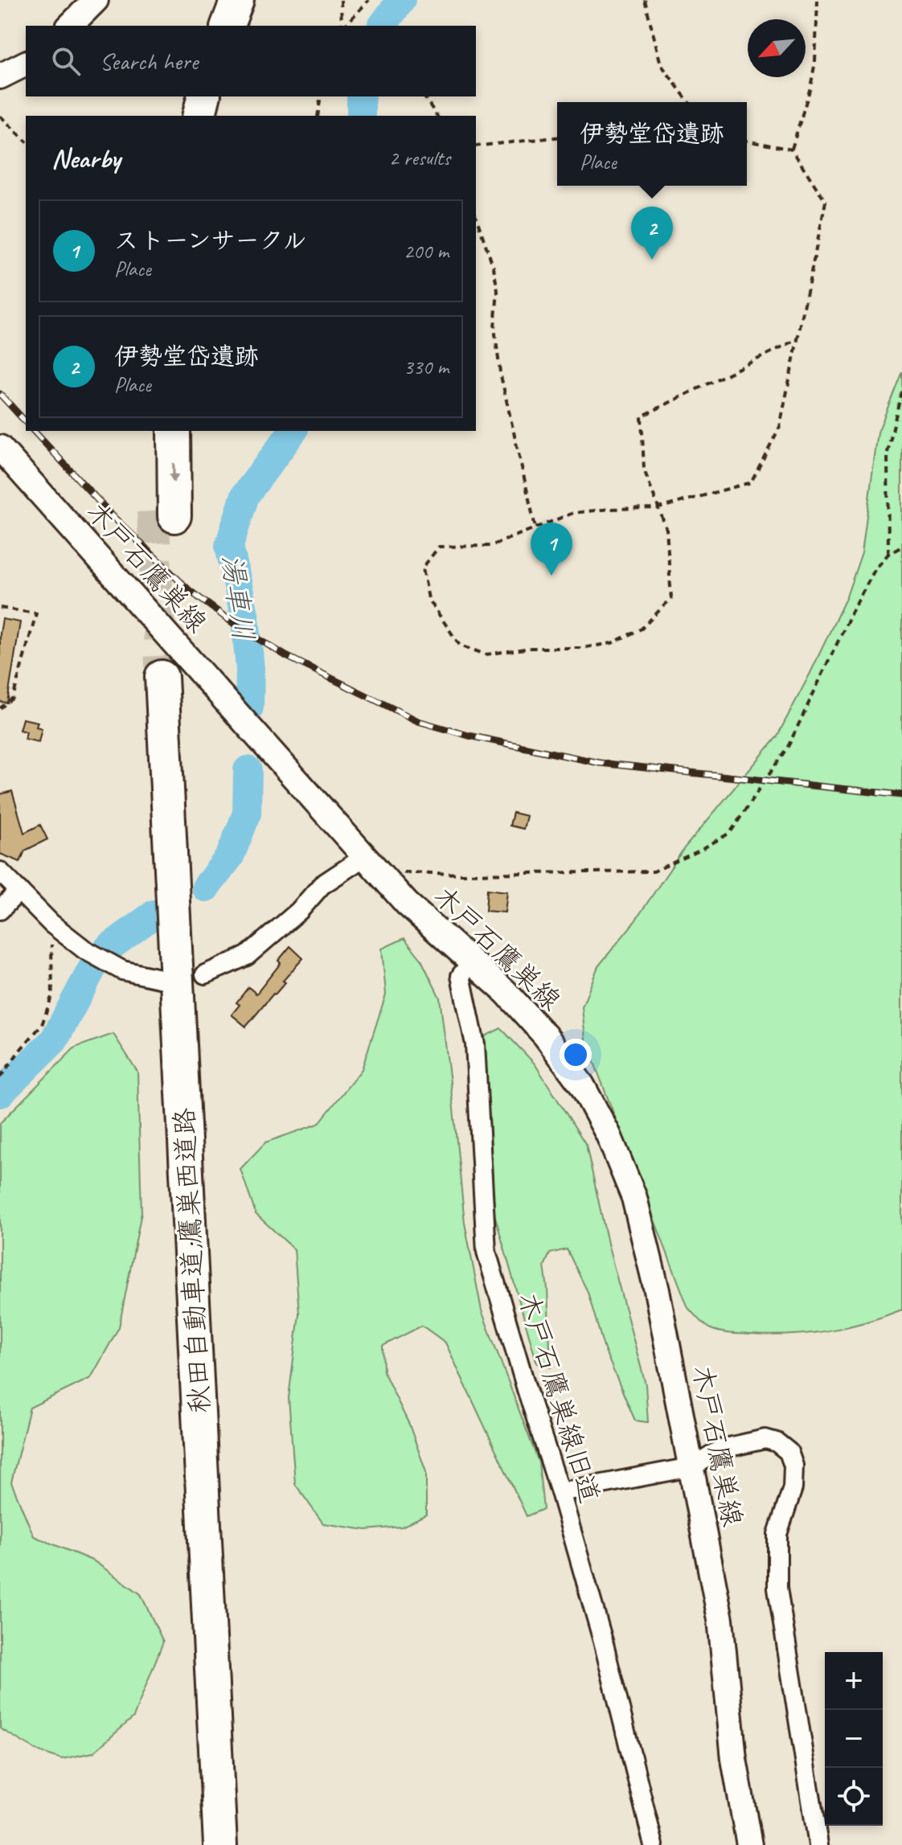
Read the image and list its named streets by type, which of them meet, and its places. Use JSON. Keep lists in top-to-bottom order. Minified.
{"streets":{"highway":["秋田自動車道;鷹巣西道路"],"main road":["木戸石鷹巣線"],"street":["木戸石鷹巣線旧道"]},"crossings":[["木戸石鷹巣線","木戸石鷹巣線旧道"]],"water":["湯車川"],"north":"bottom left","page":{"search":"Search here","popup":["伊勢堂岱遺跡","Place"],"heading":["Nearby","2 results"],"list":[{"mark":"1","name":"ストーンサークル","note":"Place","value":"200 m"},{"mark":"2","name":"伊勢堂岱遺跡","note":"Place","value":"330 m"}],"pins":["2","1"],"map_buttons":["+","−"]}}
